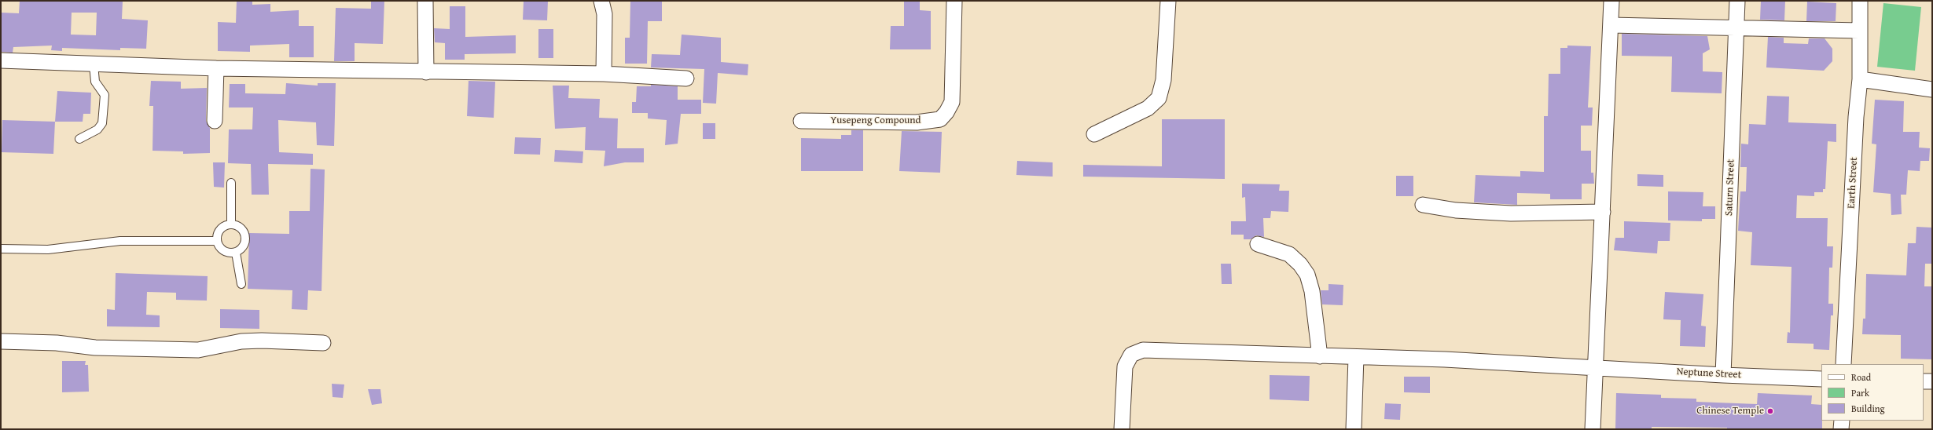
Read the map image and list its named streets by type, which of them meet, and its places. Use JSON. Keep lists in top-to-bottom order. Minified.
{"streets":{"street":["Yusepeng Compound","Earth Street","Saturn Street","Neptune Street"]},"crossings":[["Saturn Street","Neptune Street"]],"places":["Chinese Temple"],"legend":["Road","Park","Building"]}
